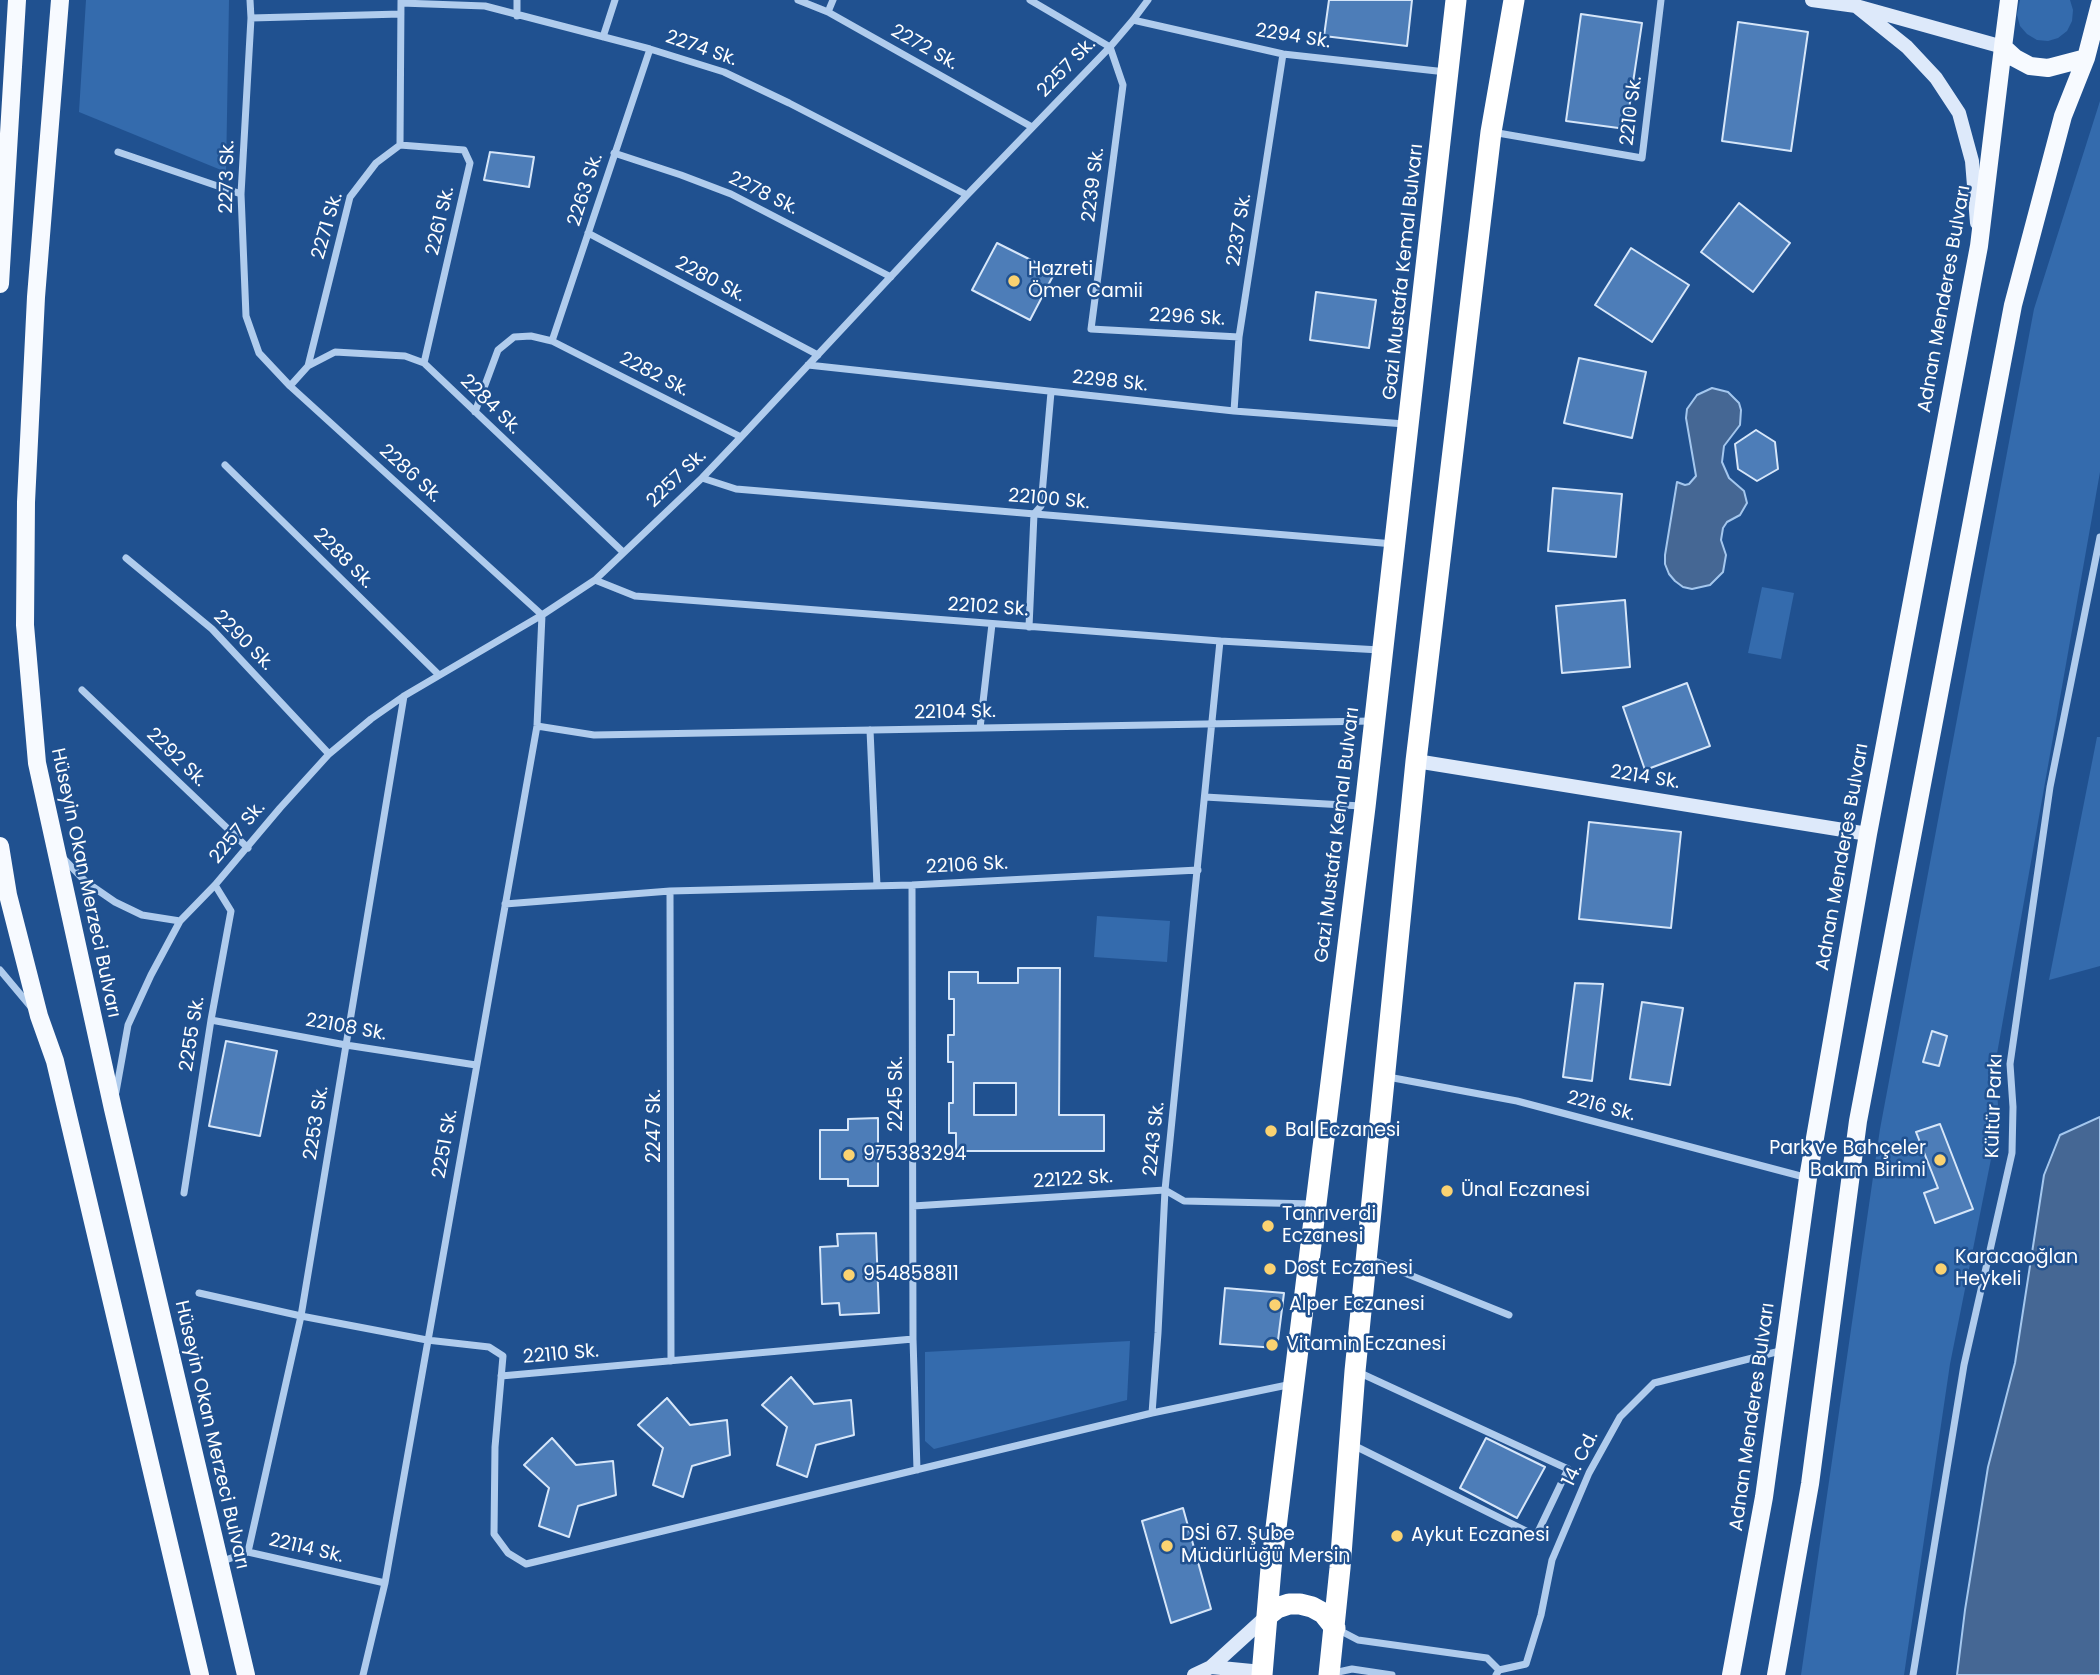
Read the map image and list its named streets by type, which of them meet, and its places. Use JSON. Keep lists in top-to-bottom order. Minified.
{"streets":{"highway":["Gazi Mustafa Kemal Bulvarı"],"main road":["Adnan Menderes Bulvarı","Hüseyin Okan Merzeci Bulvarı"],"street":["2294 Sk.","2272 Sk.","2274 Sk.","2257 Sk.","2210 Sk.","2273 Sk.","2239 Sk.","2263 Sk.","2278 Sk.","2261 Sk.","2271 Sk.","2237 Sk.","2280 Sk.","2296 Sk.","2282 Sk.","2298 Sk.","2284 Sk.","2286 Sk.","22100 Sk.","2288 Sk.","22102 Sk.","2290 Sk.","22104 Sk.","2292 Sk.","2214 Sk.","22106 Sk.","22108 Sk.","2255 Sk.","2245 Sk.","Kültür Parkı","2216 Sk.","2253 Sk.","2247 Sk.","2243 Sk.","2251 Sk.","22122 Sk.","22110 Sk.","14. Cd.","22114 Sk."]},"crossings":[["2294 Sk.","2257 Sk."],["2294 Sk.","2237 Sk."],["2294 Sk.","Gazi Mustafa Kemal Bulvarı"],["2272 Sk.","2257 Sk."],["2274 Sk.","2257 Sk."],["2274 Sk.","2263 Sk."],["2257 Sk.","2239 Sk."],["2257 Sk.","2278 Sk."],["2257 Sk.","2280 Sk."],["2257 Sk.","2282 Sk."],["2257 Sk.","2298 Sk."],["2257 Sk.","2284 Sk."],["2257 Sk.","2286 Sk."],["2257 Sk.","22100 Sk."],["2257 Sk.","2288 Sk."],["2257 Sk.","22102 Sk."],["2257 Sk.","2290 Sk."],["2257 Sk.","2292 Sk."],["2257 Sk.","Hüseyin Okan Merzeci Bulvarı"],["2257 Sk.","2255 Sk."],["2257 Sk.","2253 Sk."],["2257 Sk.","2251 Sk."],["2273 Sk.","2286 Sk."],["2239 Sk.","2296 Sk."],["2263 Sk.","2278 Sk."],["2263 Sk.","2280 Sk."],["2263 Sk.","2282 Sk."],["2261 Sk.","2271 Sk."],["2261 Sk.","2284 Sk."],["2271 Sk.","2286 Sk."],["2237 Sk.","2296 Sk."],["2237 Sk.","2298 Sk."],["Gazi Mustafa Kemal Bulvarı","2298 Sk."],["Gazi Mustafa Kemal Bulvarı","22100 Sk."],["Gazi Mustafa Kemal Bulvarı","22102 Sk."],["Gazi Mustafa Kemal Bulvarı","22104 Sk."],["Gazi Mustafa Kemal Bulvarı","22122 Sk."],["Adnan Menderes Bulvarı","2214 Sk."],["Adnan Menderes Bulvarı","2216 Sk."],["Adnan Menderes Bulvarı","14. Cd."],["2282 Sk.","2284 Sk."],["2286 Sk.","2251 Sk."],["22104 Sk.","2251 Sk."],["22106 Sk.","2245 Sk."],["22106 Sk.","2247 Sk."],["22106 Sk.","2243 Sk."],["22106 Sk.","2251 Sk."],["Hüseyin Okan Merzeci Bulvarı","22114 Sk."],["22108 Sk.","2255 Sk."],["22108 Sk.","2253 Sk."],["22108 Sk.","2251 Sk."],["2245 Sk.","22122 Sk."],["2245 Sk.","22110 Sk."],["2253 Sk.","22110 Sk."],["2253 Sk.","22114 Sk."],["2247 Sk.","22110 Sk."],["2243 Sk.","22122 Sk."],["2251 Sk.","22110 Sk."],["2251 Sk.","22114 Sk."]],"places":["Hazreti Ömer Camii","Bal Eczanesi","975383294","Park ve Bahçeler Bakım Birimi","Ünal Eczanesi","Tanrıverdi Eczanesi","Dost Eczanesi","Karacaoğlan Heykeli","954858811","Alper Eczanesi","Vitamin Eczanesi","Aykut Eczanesi","DSİ 67. Şube Müdürlüğü Mersin"]}
